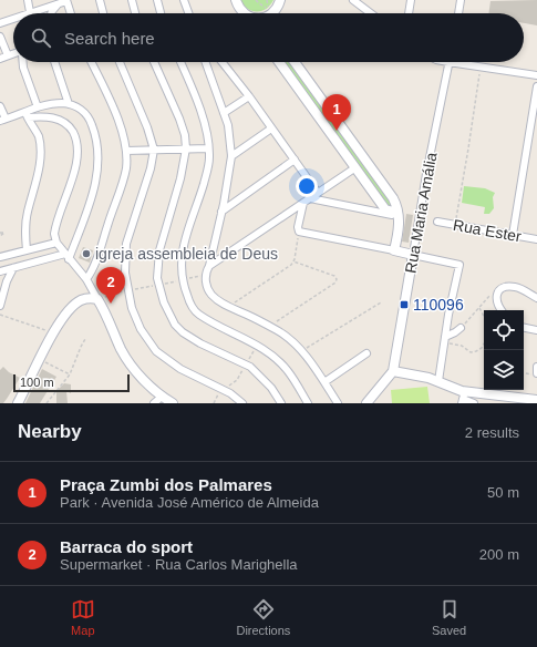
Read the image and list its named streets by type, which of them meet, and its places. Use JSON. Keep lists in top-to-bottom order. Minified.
{"streets":{"street":["Rua Maria Amália","Rua Ester"]},"places":{"other":["igreja assembleia de Deus"],"transit":["110096"]},"scale_bar":"100 m","page":{"search":"Search here","pins":["1","2"],"scale":"100 m","heading":["Nearby","2 results"],"list":[{"mark":"1","name":"Praça Zumbi dos Palmares","note":"Park · Avenida José Américo de Almeida","value":"50 m"},{"mark":"2","name":"Barraca do sport","note":"Supermarket · Rua Carlos Marighella","value":"200 m"}],"nav":["Map","Directions","Saved"]}}
